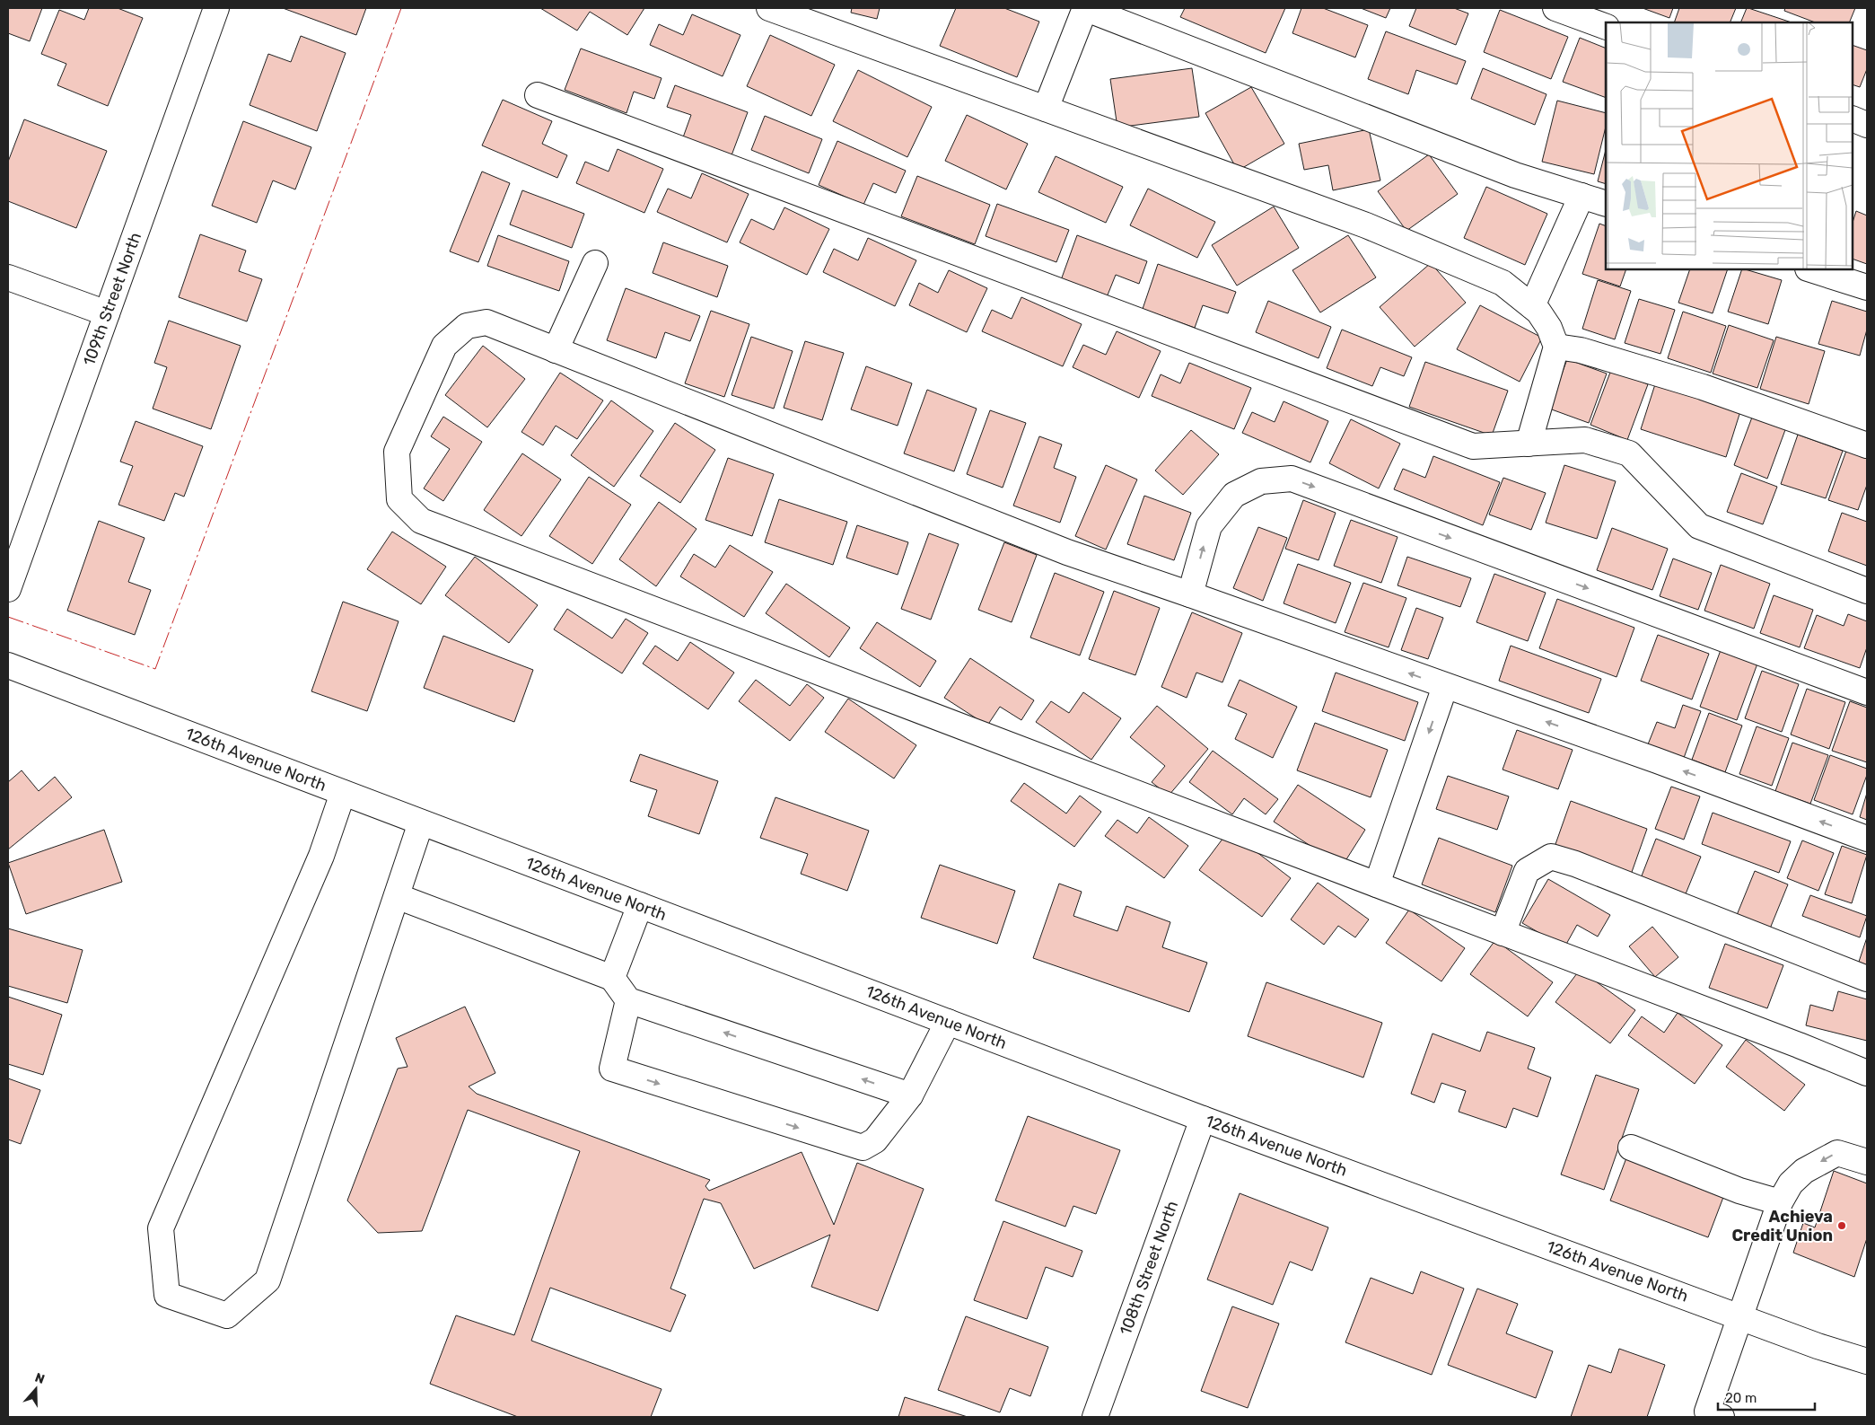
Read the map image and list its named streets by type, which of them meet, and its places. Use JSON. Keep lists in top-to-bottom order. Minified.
{"streets":{"street":["109th Street North","126th Avenue North","108th Street North"]},"crossings":[["126th Avenue North","108th Street North"]],"places":["Achieva Credit Union"],"scale_bar":"20 m","north":"top"}
